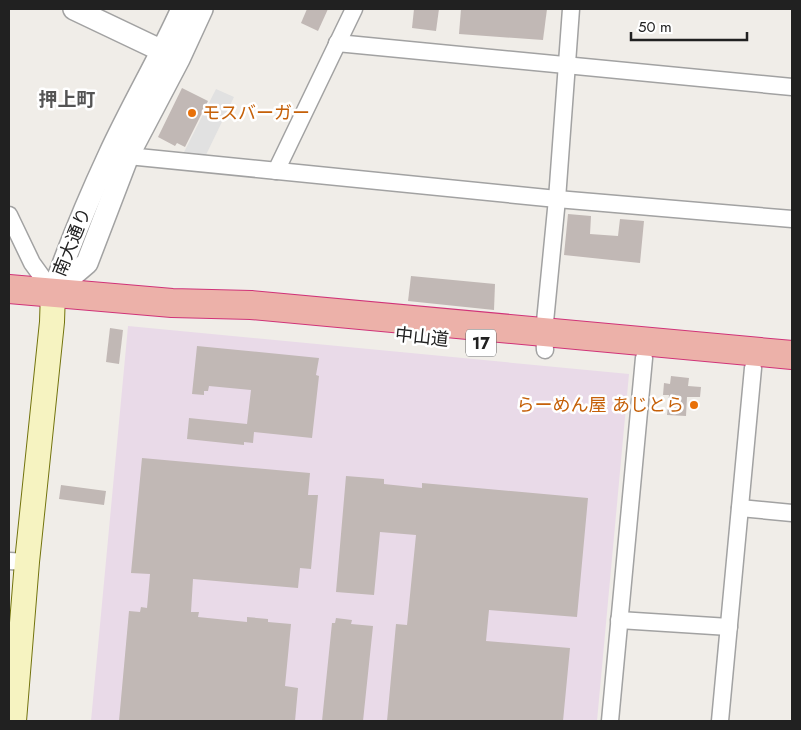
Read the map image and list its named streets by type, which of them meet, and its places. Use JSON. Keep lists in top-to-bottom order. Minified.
{"streets":{"highway":["中山道","17"],"street":["南大通り"]},"crossings":[["南大通り","中山道"]],"districts":["押上町"],"places":["モスバーガー","らーめん屋 あじとら"],"scale_bar":"50 m"}
